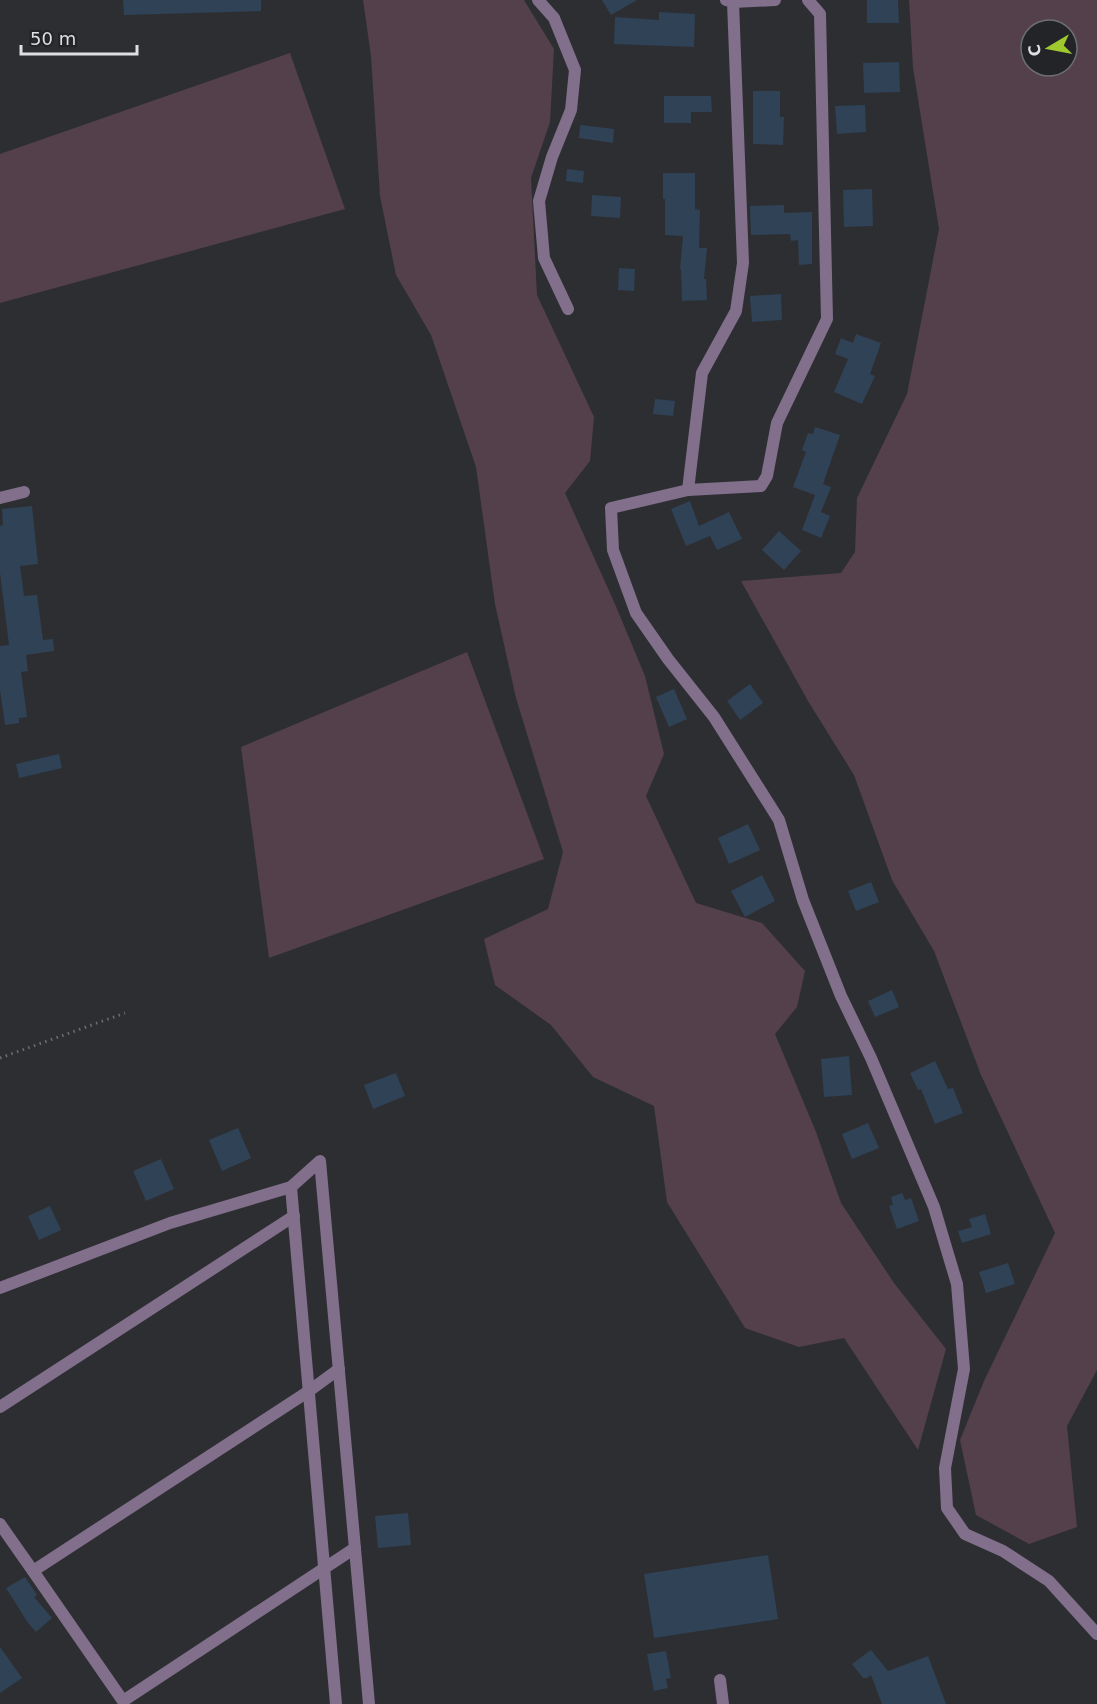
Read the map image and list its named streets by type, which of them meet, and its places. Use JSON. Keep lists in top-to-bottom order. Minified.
{"scale_bar":"50 m","north":"left"}
